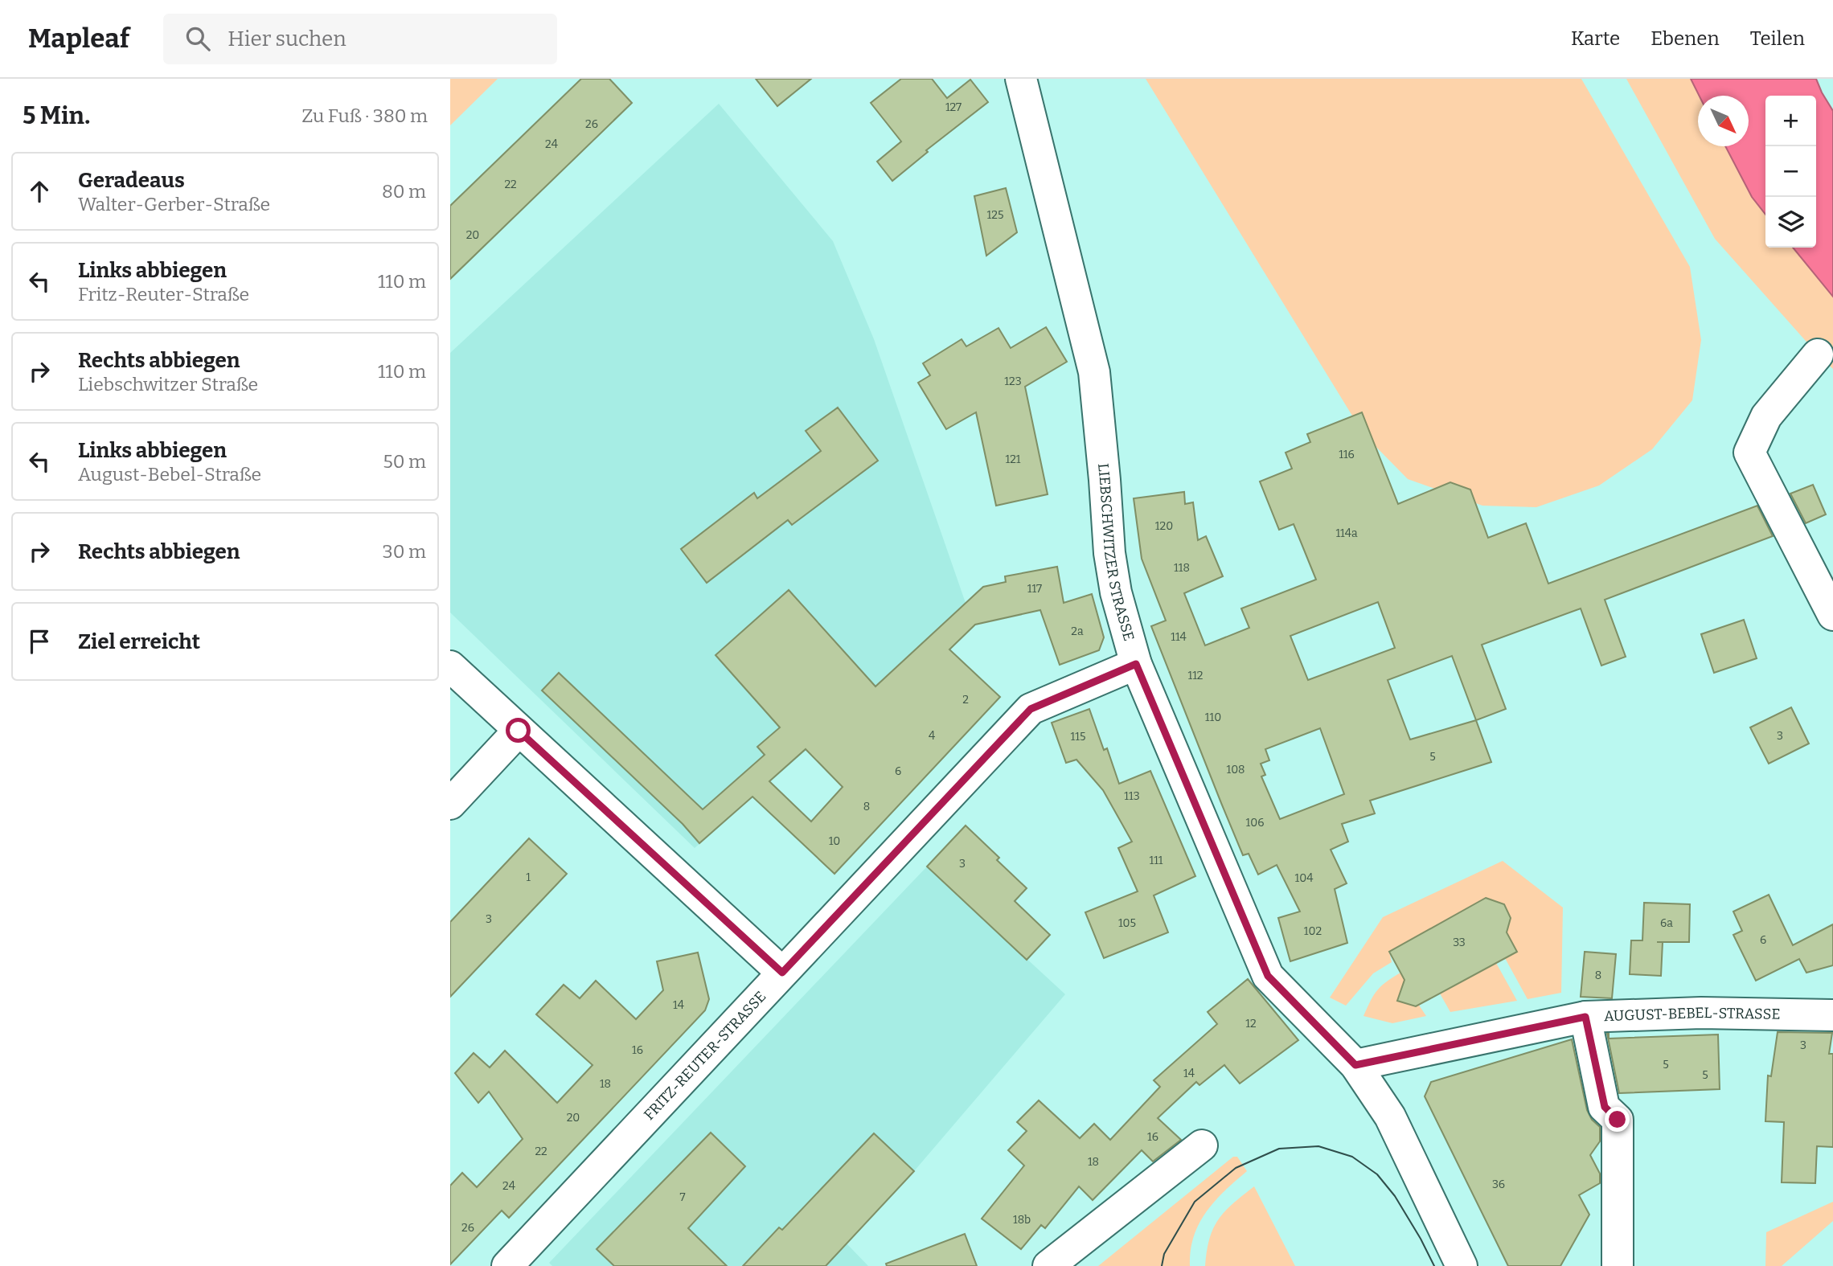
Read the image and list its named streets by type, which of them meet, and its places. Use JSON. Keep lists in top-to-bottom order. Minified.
{"streets":{"street":["LIEBSCHWITZER STRASSE","AUGUST-BEBEL-STRASSE","FRITZ-REUTER-STRASSE"]},"crossings":[["LIEBSCHWITZER STRASSE","AUGUST-BEBEL-STRASSE"],["LIEBSCHWITZER STRASSE","FRITZ-REUTER-STRASSE"]],"house_numbers":["127","26","24","22","125","20","123","116","121","120","114a","118","117","2a","114","112","2","110","4","3","115","5","108","6","113","8","106","10","111","3","1","104","3","105","6a","102","6","33","8","14","12","3","16","5","14","5","18","20","16","22","18","36","24","7","18b","26"],"north":"bottom right","page":{"header":"Mapleaf","search":"Hier suchen","nav":["Karte","Ebenen","Teilen"],"heading":["5 Min.","Zu Fuß · 380 m"],"map_buttons":["+","−"],"list":[["Geradeaus","Walter-Gerber-Straße","80 m"],["Links abbiegen","Fritz-Reuter-Straße","110 m"],["Rechts abbiegen","Liebschwitzer Straße","110 m"],["Links abbiegen","August-Bebel-Straße","50 m"],["Rechts abbiegen","30 m"],"Ziel erreicht"]}}
